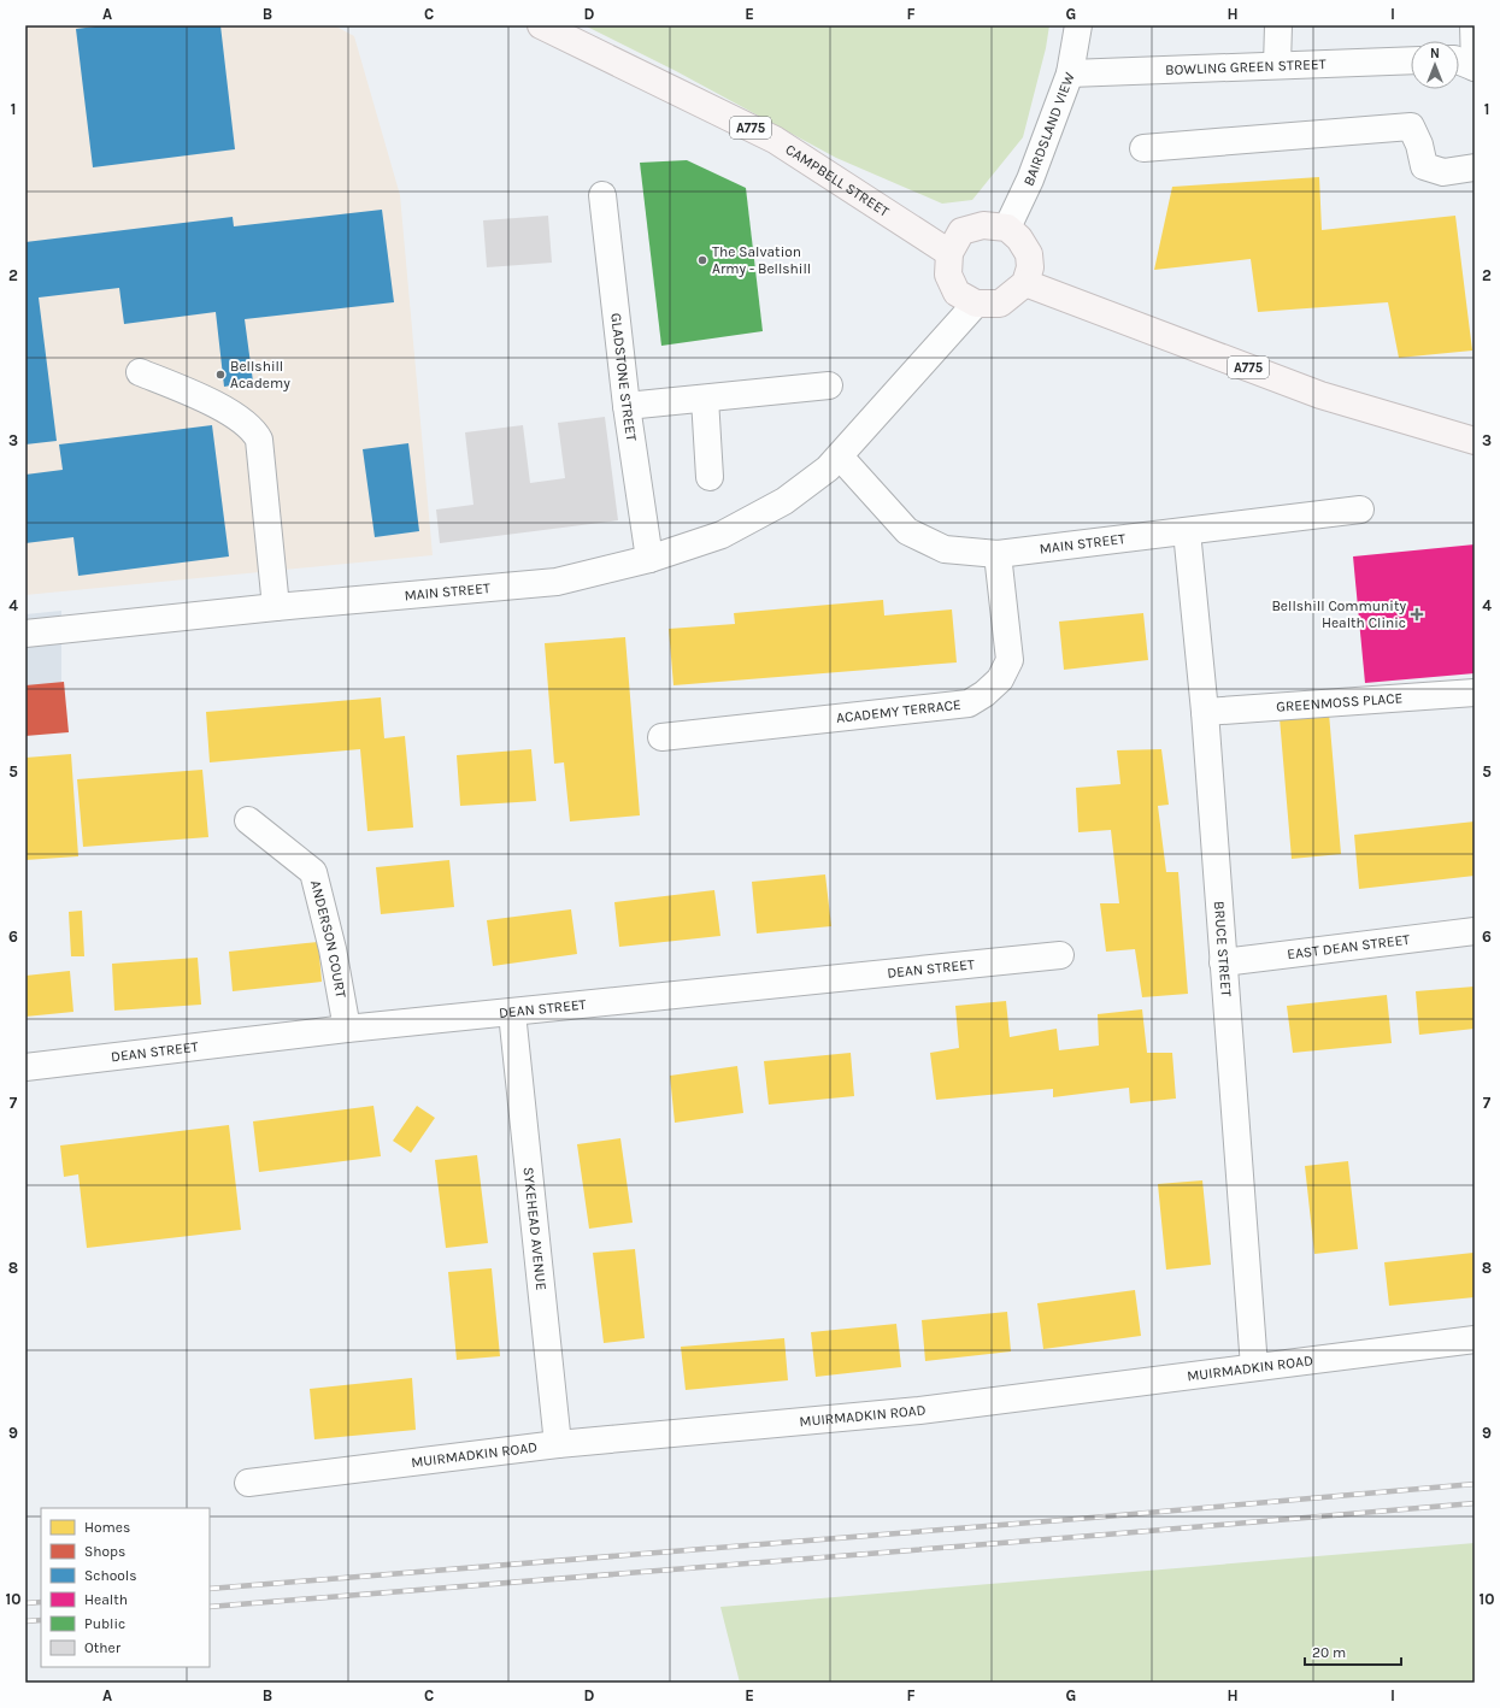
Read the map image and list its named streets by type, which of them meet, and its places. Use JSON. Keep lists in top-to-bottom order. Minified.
{"streets":{"main road":["A775","CAMPBELL STREET"],"street":["BOWLING GREEN STREET","BAIRDSLAND VIEW","GLADSTONE STREET","MAIN STREET","GREENMOSS PLACE","ACADEMY TERRACE","ANDERSON COURT","EAST DEAN STREET","BRUCE STREET","DEAN STREET","SYKEHEAD AVENUE","MUIRMADKIN ROAD"]},"crossings":[["BOWLING GREEN STREET","BAIRDSLAND VIEW"],["A775","BAIRDSLAND VIEW"],["A775","CAMPBELL STREET"],["A775","MAIN STREET"],["BAIRDSLAND VIEW","CAMPBELL STREET"],["BAIRDSLAND VIEW","MAIN STREET"],["CAMPBELL STREET","MAIN STREET"],["GLADSTONE STREET","MAIN STREET"],["MAIN STREET","ACADEMY TERRACE"],["MAIN STREET","BRUCE STREET"],["GREENMOSS PLACE","BRUCE STREET"],["ANDERSON COURT","DEAN STREET"],["EAST DEAN STREET","BRUCE STREET"],["BRUCE STREET","MUIRMADKIN ROAD"],["DEAN STREET","SYKEHEAD AVENUE"],["SYKEHEAD AVENUE","MUIRMADKIN ROAD"]],"places":{"other":["The Salvation Army - Bellshill","Bellshill Academy"],"health":["Bellshill Community Health Clinic"]},"legend":["Homes","Shops","Schools","Health","Public","Other"],"scale_bar":"20 m","north":"top","grid":{"columns":["A","B","C","D","E","F","G","H","I"],"rows":["1","2","3","4","5","6","7","8","9","10"]}}
